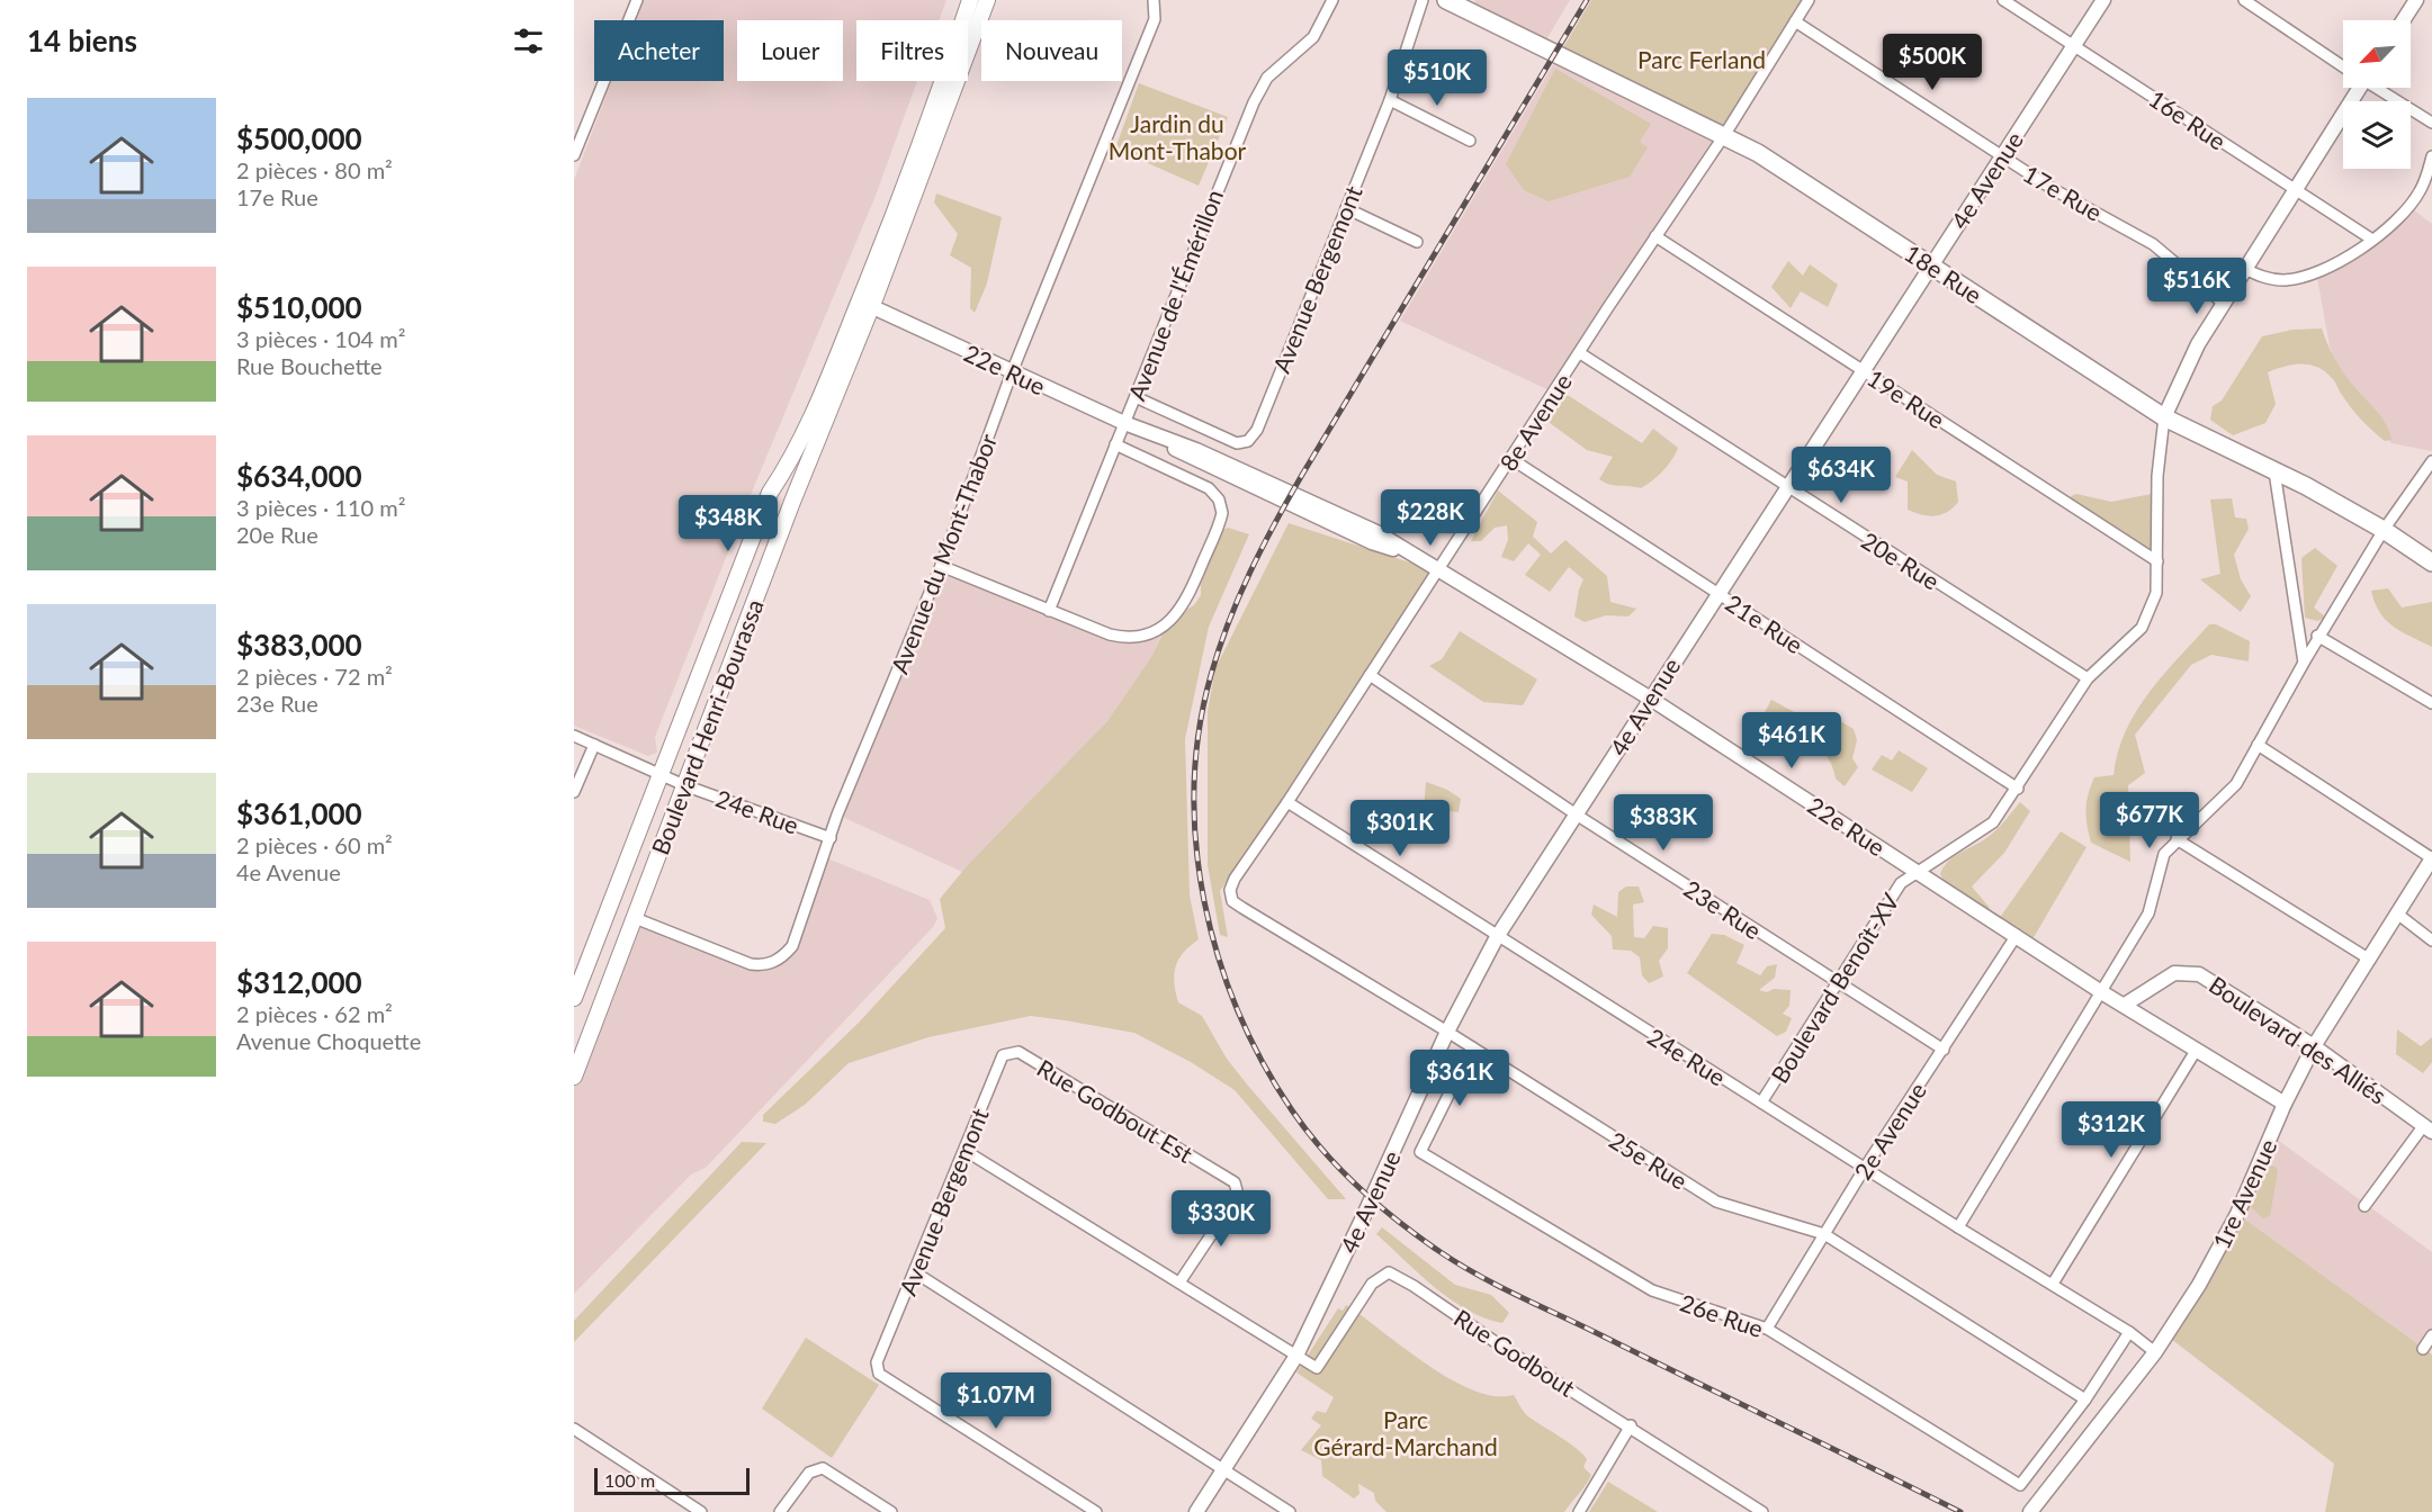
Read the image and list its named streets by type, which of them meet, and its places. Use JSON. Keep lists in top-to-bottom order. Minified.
{"streets":{"main road":["18e Rue","Boulevard Henri-Bourassa"],"street":["16e Rue","4e Avenue","17e Rue","Avenue Bergemont","Avenue de l'Émérillon","22e Rue","19e Rue","8e Avenue","Avenue du Mont-Thabor","20e Rue","21e Rue","24e Rue","23e Rue","Boulevard Benoît-XV","Boulevard des Alliés","Rue Godbout Est","2e Avenue","25e Rue","1re Avenue","26e Rue","Rue Godbout"]},"crossings":[["16e Rue","4e Avenue"],["16e Rue","Boulevard Benoît-XV"],["4e Avenue","17e Rue"],["4e Avenue","18e Rue"],["4e Avenue","22e Rue"],["4e Avenue","19e Rue"],["4e Avenue","20e Rue"],["4e Avenue","21e Rue"],["4e Avenue","24e Rue"],["4e Avenue","23e Rue"],["4e Avenue","25e Rue"],["4e Avenue","26e Rue"],["4e Avenue","Rue Godbout"],["17e Rue","8e Avenue"],["17e Rue","Boulevard Benoît-XV"],["18e Rue","8e Avenue"],["18e Rue","Boulevard Benoît-XV"],["Avenue Bergemont","Avenue de l'Émérillon"],["Avenue Bergemont","Rue Godbout Est"],["Avenue de l'Émérillon","22e Rue"],["22e Rue","8e Avenue"],["22e Rue","Avenue du Mont-Thabor"],["22e Rue","Boulevard Henri-Bourassa"],["22e Rue","Boulevard Benoît-XV"],["22e Rue","Boulevard des Alliés"],["22e Rue","2e Avenue"],["22e Rue","1re Avenue"],["19e Rue","8e Avenue"],["19e Rue","Boulevard Benoît-XV"],["8e Avenue","20e Rue"],["8e Avenue","21e Rue"],["8e Avenue","24e Rue"],["8e Avenue","23e Rue"],["8e Avenue","25e Rue"],["Avenue du Mont-Thabor","Boulevard Henri-Bourassa"],["Avenue du Mont-Thabor","24e Rue"],["20e Rue","Boulevard Benoît-XV"],["21e Rue","Boulevard Benoît-XV"],["Boulevard Henri-Bourassa","24e Rue"],["24e Rue","Boulevard Benoît-XV"],["24e Rue","2e Avenue"],["24e Rue","1re Avenue"],["23e Rue","Boulevard Benoît-XV"],["23e Rue","2e Avenue"],["Boulevard des Alliés","1re Avenue"],["2e Avenue","25e Rue"],["2e Avenue","26e Rue"],["25e Rue","26e Rue"]],"parks":["Parc Ferland","Jardin du Mont-Thabor","Parc Gérard-Marchand"],"scale_bar":"100 m","north":"bottom left","page":{"heading":"14 biens","chip":["Acheter","Louer","Filtres","Nouveau"],"price":["$500K","$510K","$516K","$634K","$228K","$348K","$461K","$677K","$383K","$301K","$361K","$312K","$330K","$1.07M"],"list":[{"name":"$500,000","note":"2 pièces · 80 m² · 17e Rue"},{"name":"$510,000","note":"3 pièces · 104 m² · Rue Bouchette"},{"name":"$634,000","note":"3 pièces · 110 m² · 20e Rue"},{"name":"$383,000","note":"2 pièces · 72 m² · 23e Rue"},{"name":"$361,000","note":"2 pièces · 60 m² · 4e Avenue"},{"name":"$312,000","note":"2 pièces · 62 m² · Avenue Choquette"}],"scale":"100 m"}}
